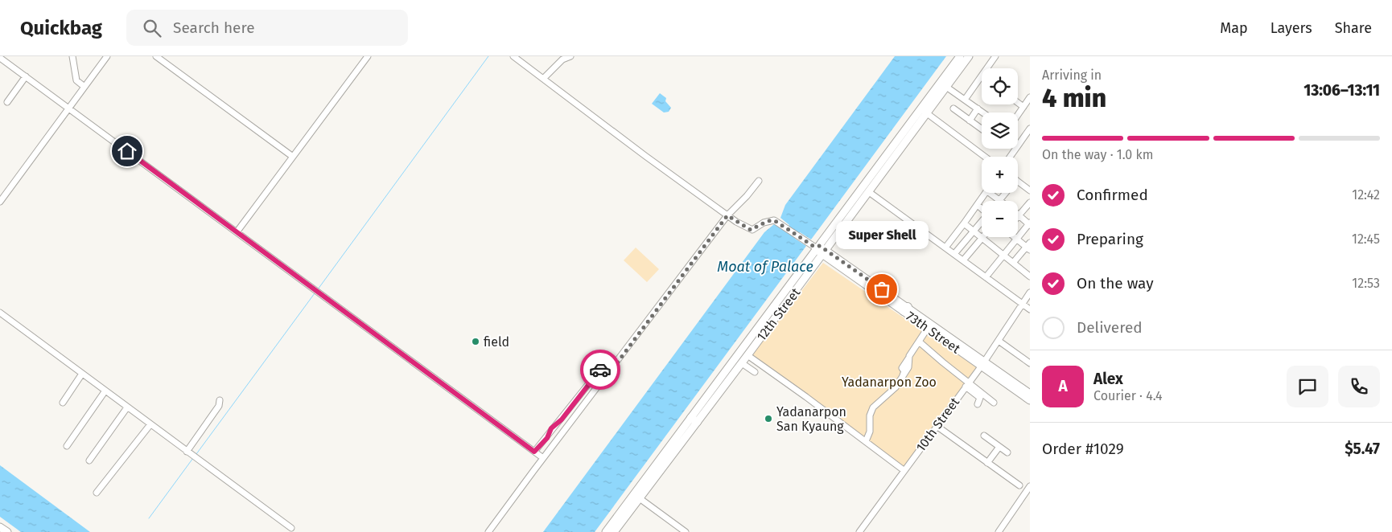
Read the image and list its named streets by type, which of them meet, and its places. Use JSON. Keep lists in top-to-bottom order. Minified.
{"streets":{"main road":["12th Street","73th Street"],"street":["10th Street"]},"crossings":[["12th Street","73th Street"],["73th Street","10th Street"]],"water":["Moat of Palace"],"parks":["Yadanarpon Zoo"],"places":["Super Shell","field","Yadanarpon San Kyaung"],"page":{"header":"Quickbag","search":"Search here","nav":["Map","Layers","Share"],"heading":["4 min","Arriving in","13:06–13:11"],"panel":["Alex","Courier · 4.4","Order #1029","$5.47"],"map_buttons":["+","−"],"bar":"On the way · 1.0 km","list":[["Confirmed","12:42"],["Preparing","12:45"],["On the way","12:53"],"Delivered"],"bubble":"Super Shell","round":"A"}}
